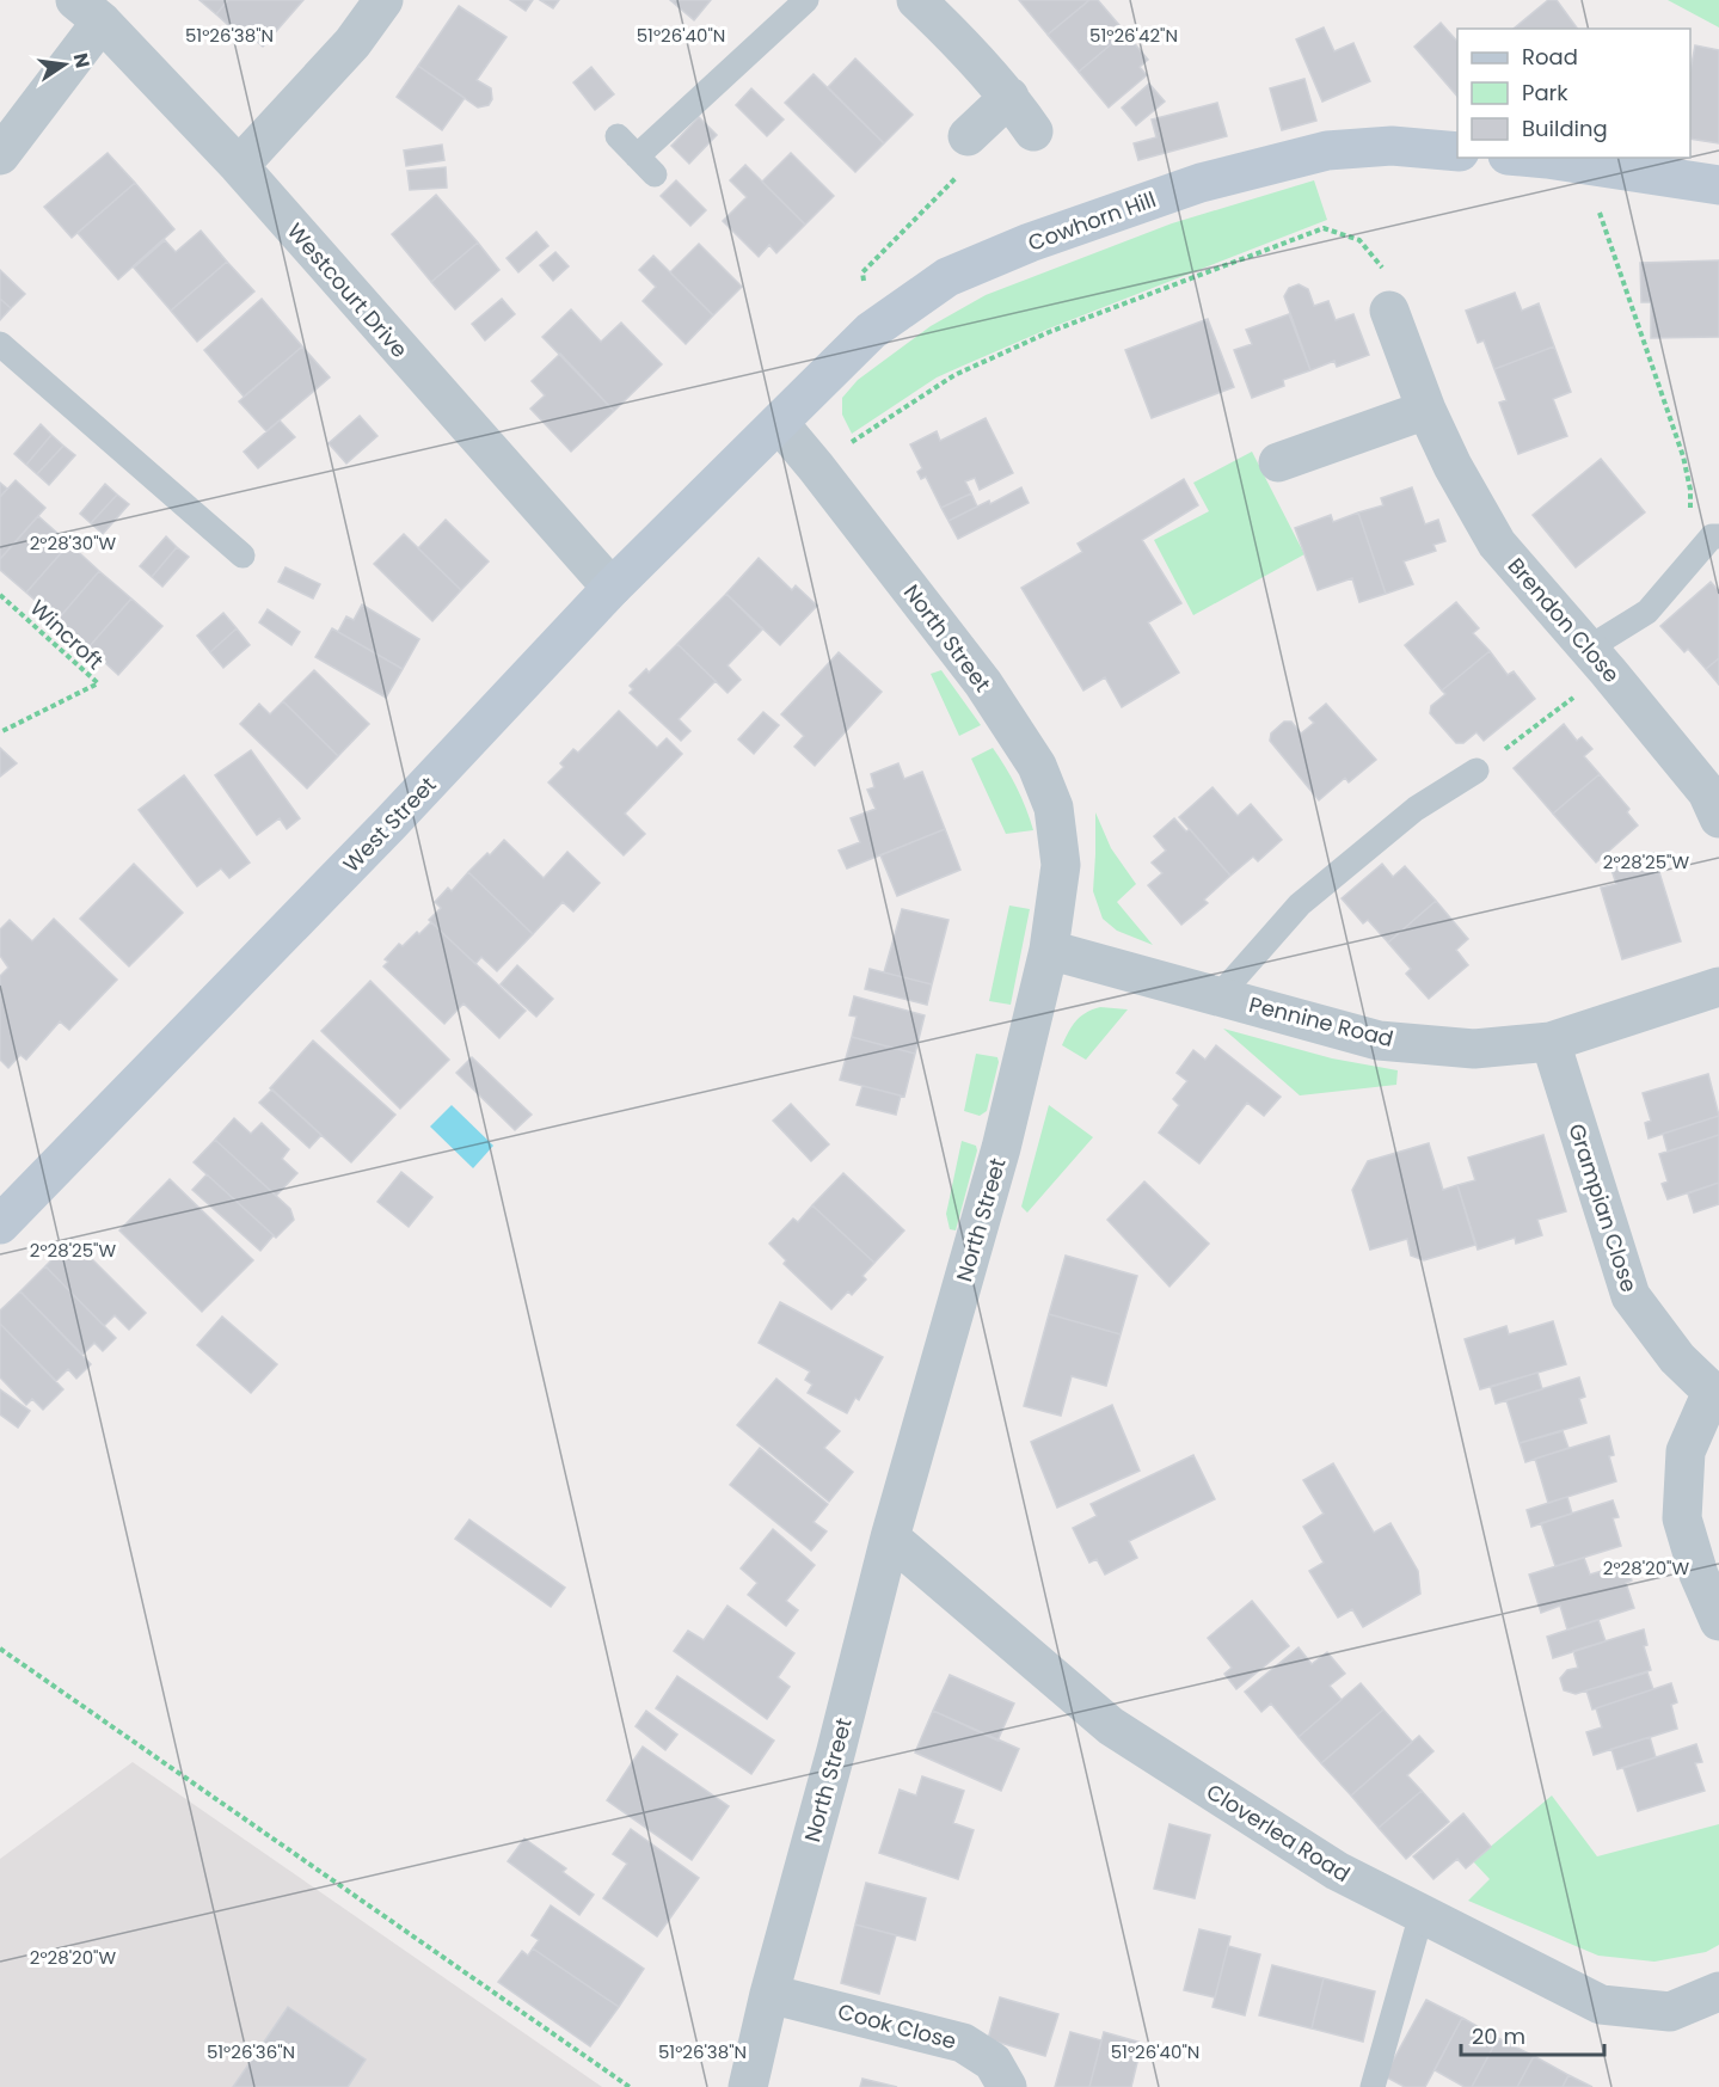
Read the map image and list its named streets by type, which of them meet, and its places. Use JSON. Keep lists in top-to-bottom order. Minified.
{"streets":{"street":["Cowhorn Hill","Westcourt Drive","Brendon Close","North Street","West Street","Pennine Road","Grampian Close","Cloverlea Road","Cook Close"],"path":["Wincroft"]},"crossings":[["Cowhorn Hill","North Street"],["Cowhorn Hill","West Street"],["Westcourt Drive","West Street"],["North Street","West Street"],["North Street","Pennine Road"],["North Street","Cloverlea Road"],["North Street","Cook Close"],["Pennine Road","Grampian Close"]],"legend":["Road","Park","Building"],"scale_bar":"20 m","north":"right","coordinates":["51°26'38\"N","51°26'40\"N","51°26'42\"N","2°28'30\"W","2°28'25\"W","2°28'20\"W","51°26'36\"N"]}
